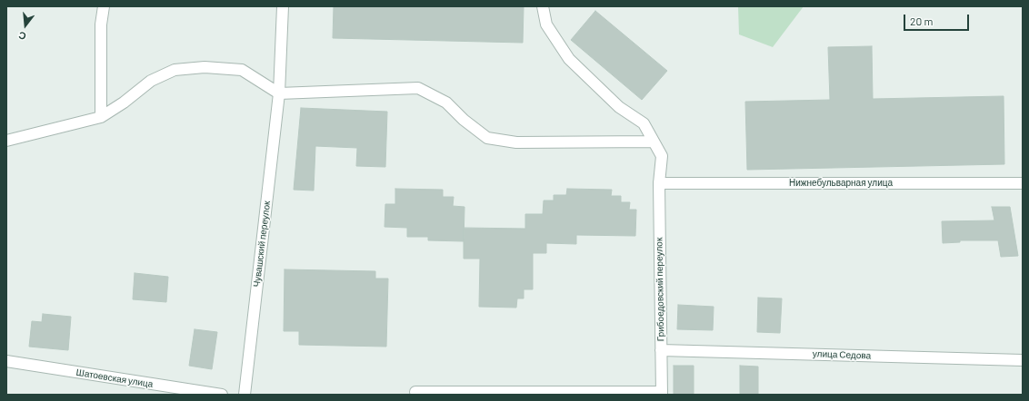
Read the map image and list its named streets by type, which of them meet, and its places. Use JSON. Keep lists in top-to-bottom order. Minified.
{"streets":{"street":["Нижнебульварная улица","Чувашский переулок","Грибоедовский переулок","улица Седова","Шатоевская улица"]},"crossings":[["Нижнебульварная улица","Грибоедовский переулок"],["Грибоедовский переулок","улица Седова"]],"scale_bar":"20 m","north":"bottom"}
